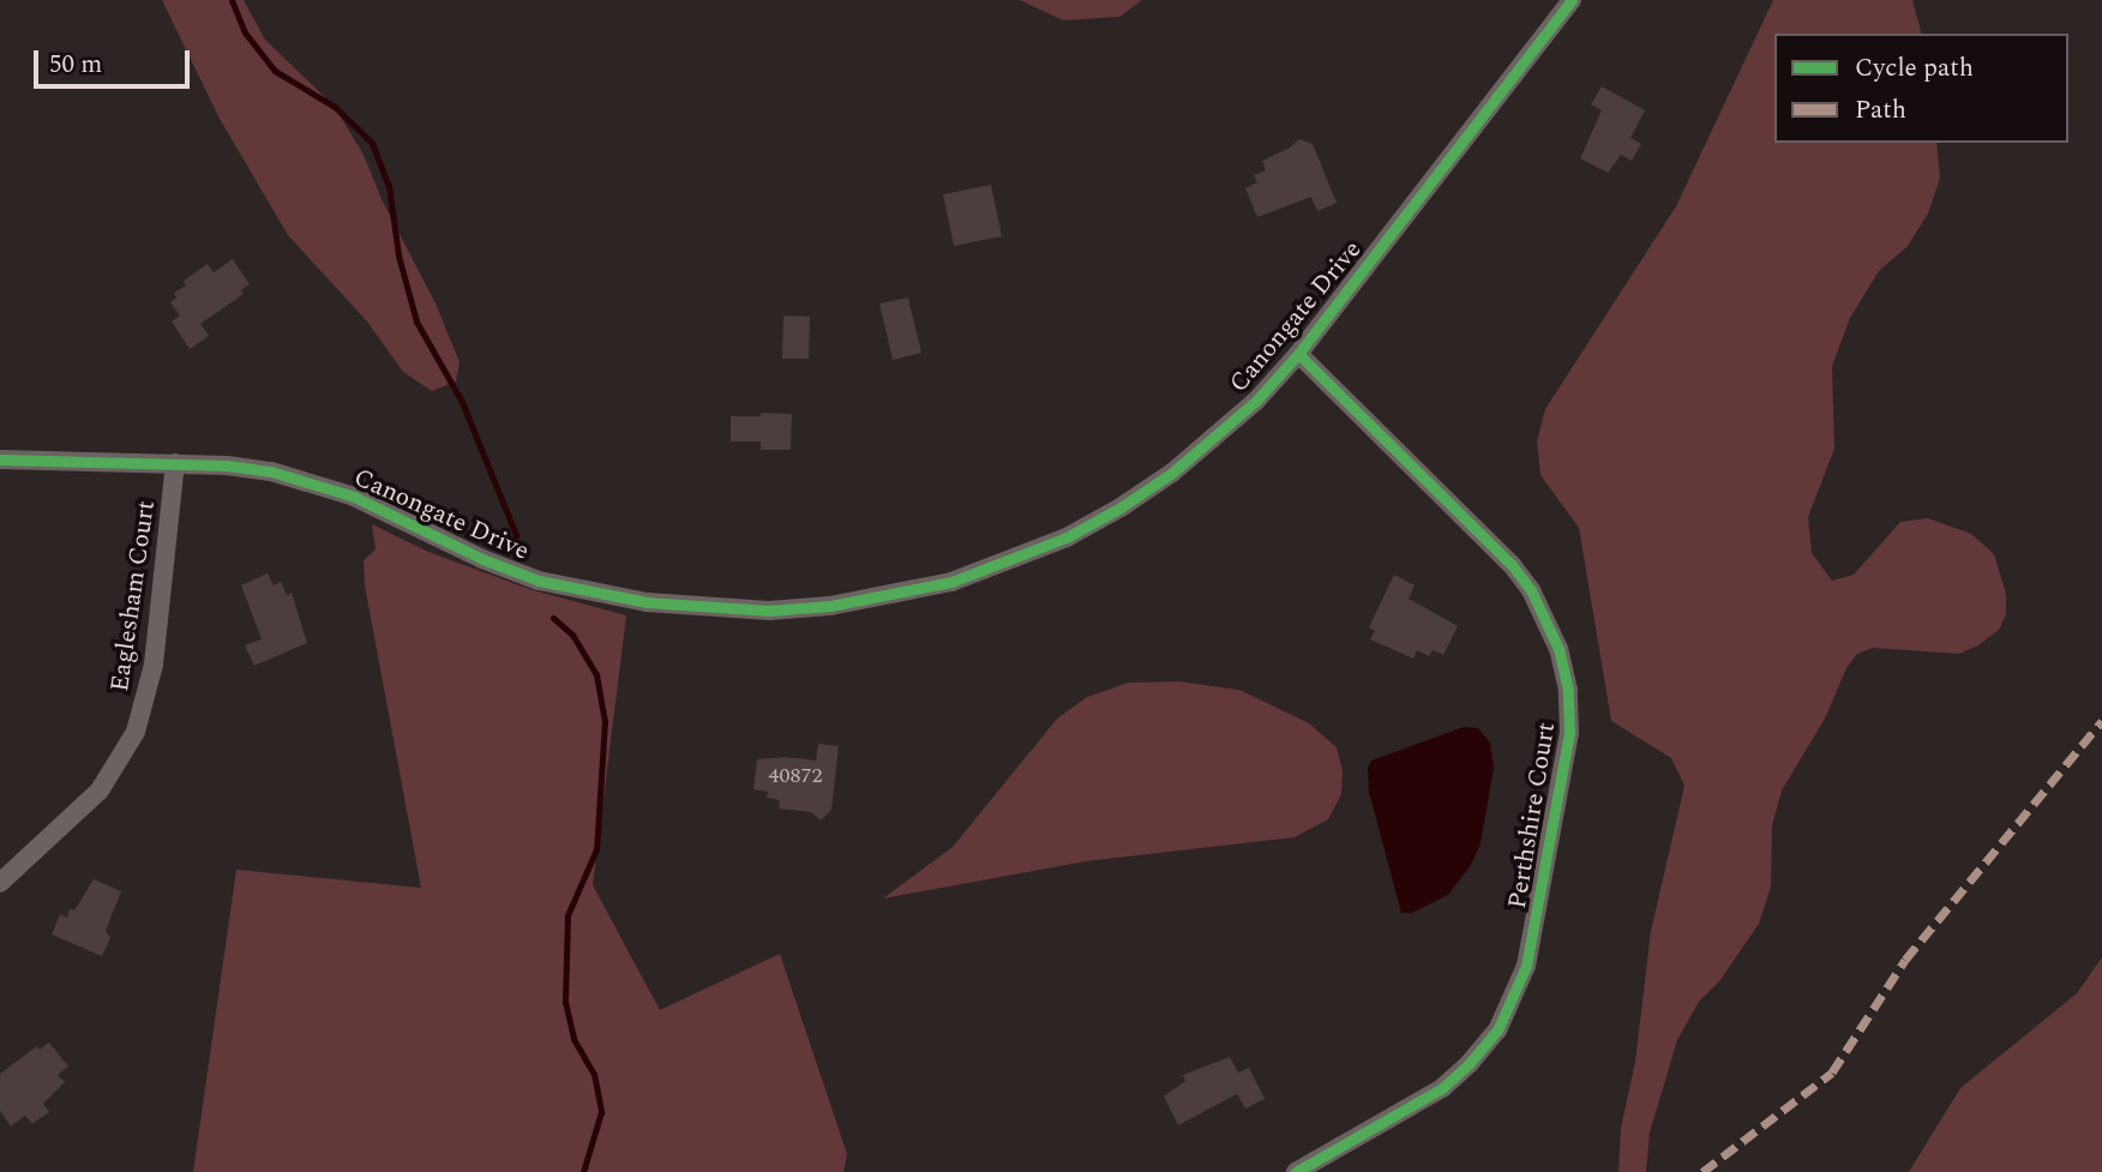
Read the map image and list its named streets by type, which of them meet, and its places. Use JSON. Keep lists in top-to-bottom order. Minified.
{"streets":{"street":["Canongate Drive","Eaglesham Court","Perthshire Court"]},"crossings":[["Canongate Drive","Eaglesham Court"],["Canongate Drive","Perthshire Court"]],"house_numbers":["40872"],"legend":["Cycle path","Path"],"scale_bar":"50 m"}
